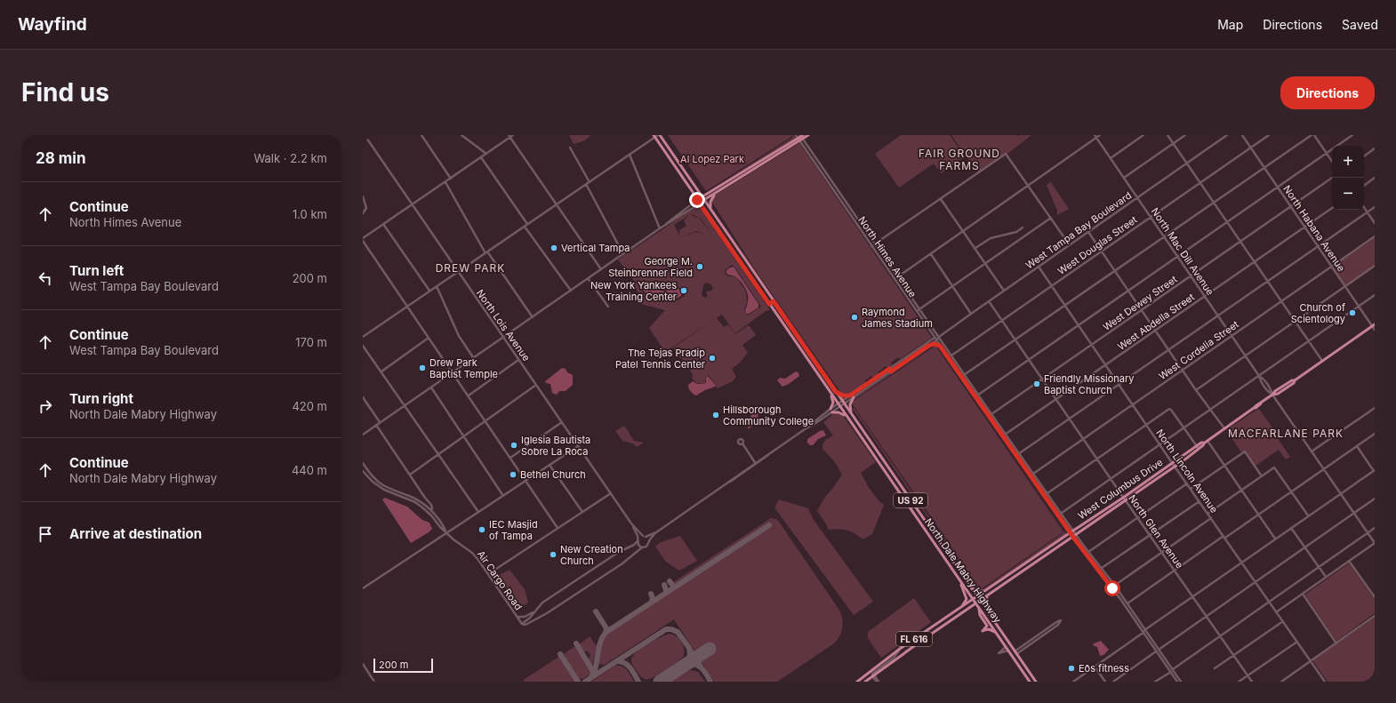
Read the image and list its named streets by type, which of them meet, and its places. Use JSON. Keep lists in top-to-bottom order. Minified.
{"streets":{"main road":["West Columbus Drive","US 92","North Dale Mabry Highway","FL 616"],"street":["North Habana Avenue","West Tampa Bay Boulevard","West Douglas Street","North Mac Dill Avenue","North Himes Avenue","West Dewey Street","West Abdella Street","North Lois Avenue","West Cordelia Street","North Lincoln Avenue","North Glen Avenue","Air Cargo Road"]},"crossings":[["North Habana Avenue","West Douglas Street"],["North Habana Avenue","West Dewey Street"],["North Habana Avenue","West Abdella Street"],["North Habana Avenue","West Cordelia Street"],["North Habana Avenue","West Columbus Drive"],["West Tampa Bay Boulevard","North Mac Dill Avenue"],["West Tampa Bay Boulevard","North Himes Avenue"],["West Tampa Bay Boulevard","North Lois Avenue"],["West Tampa Bay Boulevard","North Lincoln Avenue"],["West Tampa Bay Boulevard","North Glen Avenue"],["West Tampa Bay Boulevard","North Dale Mabry Highway"],["West Douglas Street","North Mac Dill Avenue"],["West Douglas Street","North Himes Avenue"],["West Douglas Street","North Lincoln Avenue"],["West Douglas Street","North Glen Avenue"],["North Mac Dill Avenue","West Dewey Street"],["North Mac Dill Avenue","West Abdella Street"],["North Mac Dill Avenue","West Cordelia Street"],["North Mac Dill Avenue","West Columbus Drive"],["North Himes Avenue","West Dewey Street"],["North Himes Avenue","West Abdella Street"],["North Himes Avenue","West Cordelia Street"],["North Himes Avenue","West Columbus Drive"],["West Dewey Street","North Lincoln Avenue"],["West Dewey Street","North Glen Avenue"],["West Abdella Street","North Lincoln Avenue"],["West Abdella Street","North Glen Avenue"],["West Cordelia Street","North Lincoln Avenue"],["West Cordelia Street","North Glen Avenue"],["North Lincoln Avenue","West Columbus Drive"],["West Columbus Drive","US 92"],["West Columbus Drive","North Glen Avenue"],["West Columbus Drive","North Dale Mabry Highway"],["West Columbus Drive","FL 616"],["US 92","North Dale Mabry Highway"]],"districts":["FAIR GROUND FARMS","DREW PARK","MACFARLANE PARK"],"parks":["Al Lopez Park"],"places":["Vertical Tampa","George M. Steinbrenner Field","New York Yankees Training Center","Church of Scientology","Raymond James Stadium","The Tejas Pradip Patel Tennis Center","Drew Park Baptist Temple","Friendly Missionary Baptist Church","Hillsborough Community College","Iglesia Bautista Sobre La Roca","Bethel Church","IEC Masjid of Tampa","New Creation Church","Eōs fitness"],"scale_bar":"200 m","page":{"header":"Wayfind","nav":["Map","Directions","Saved"],"buttons":"Directions","title":"Find us","heading":["28 min","Walk · 2.2 km"],"map_buttons":["+","−"],"list":[["Continue","North Himes Avenue","1.0 km"],["Turn left","West Tampa Bay Boulevard","200 m"],["Continue","West Tampa Bay Boulevard","170 m"],["Turn right","North Dale Mabry Highway","420 m"],["Continue","North Dale Mabry Highway","440 m"],"Arrive at destination"],"scale":"200 m"}}
